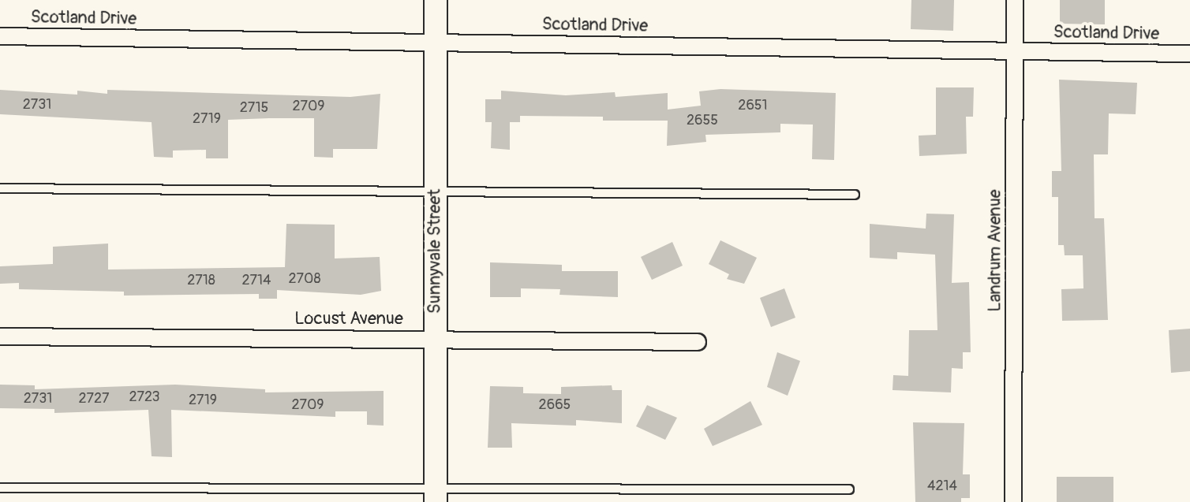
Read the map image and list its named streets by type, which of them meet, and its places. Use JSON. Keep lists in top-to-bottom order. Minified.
{"streets":{"street":["Scotland Drive","Landrum Avenue","Sunnyvale Street","Locust Avenue"]},"crossings":[["Scotland Drive","Landrum Avenue"],["Scotland Drive","Sunnyvale Street"],["Sunnyvale Street","Locust Avenue"]],"house_numbers":["2731","2651","2709","2715","2719","2655","2708","2718","2714","2723","2731","2727","2719","2709","2665","4214"]}
